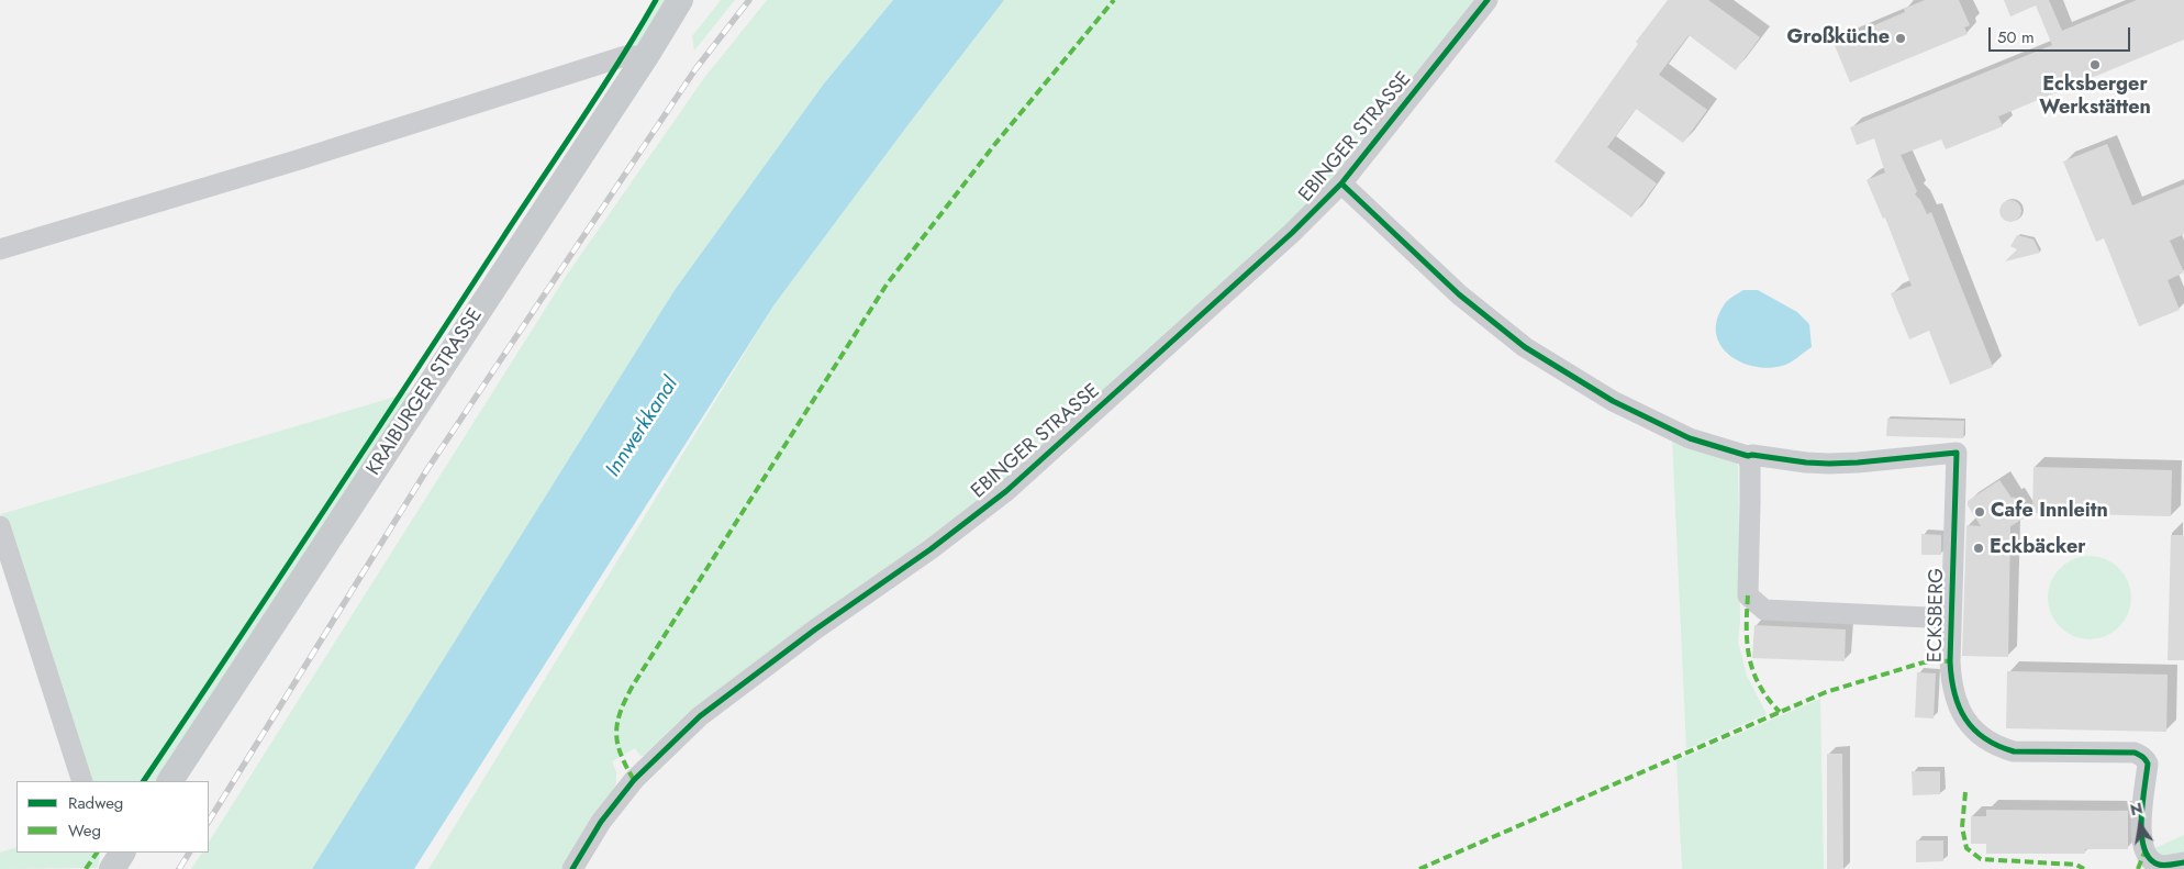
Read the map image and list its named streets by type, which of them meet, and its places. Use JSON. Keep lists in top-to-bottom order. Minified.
{"streets":{"main road":["KRAIBURGER STRASSE"],"street":["EBINGER STRASSE","ECKSBERG"]},"water":["Innwerkkanal"],"places":["Großküche","Ecksberger Werkstätten","Cafe Innleitn","Eckbäcker"],"legend":["Radweg","Weg"],"scale_bar":"50 m","north":"top"}
